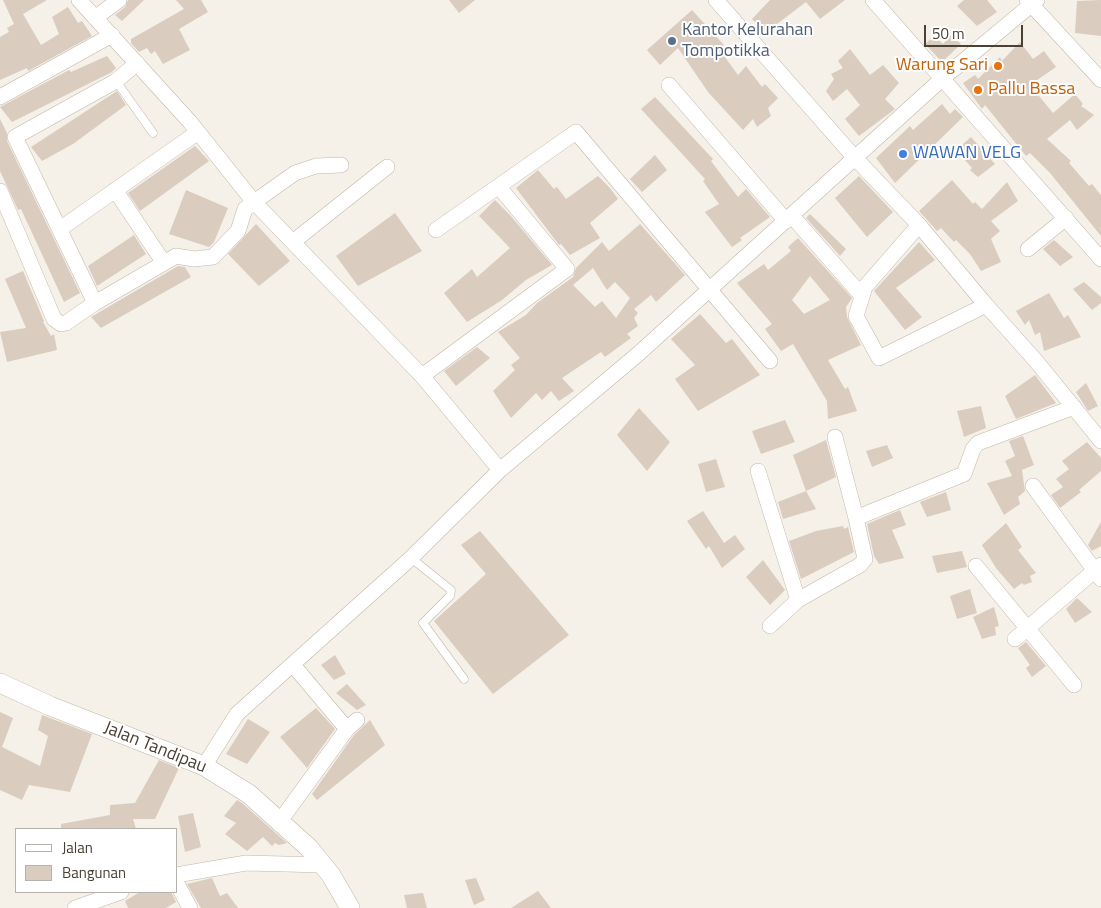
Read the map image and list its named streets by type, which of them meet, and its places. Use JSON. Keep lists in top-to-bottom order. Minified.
{"streets":{"street":["Jalan Tandipau"]},"places":["Kantor Kelurahan Tompotikka","Warung Sari","Pallu Bassa","WAWAN VELG"],"legend":["Jalan","Bangunan"],"scale_bar":"50 m"}
